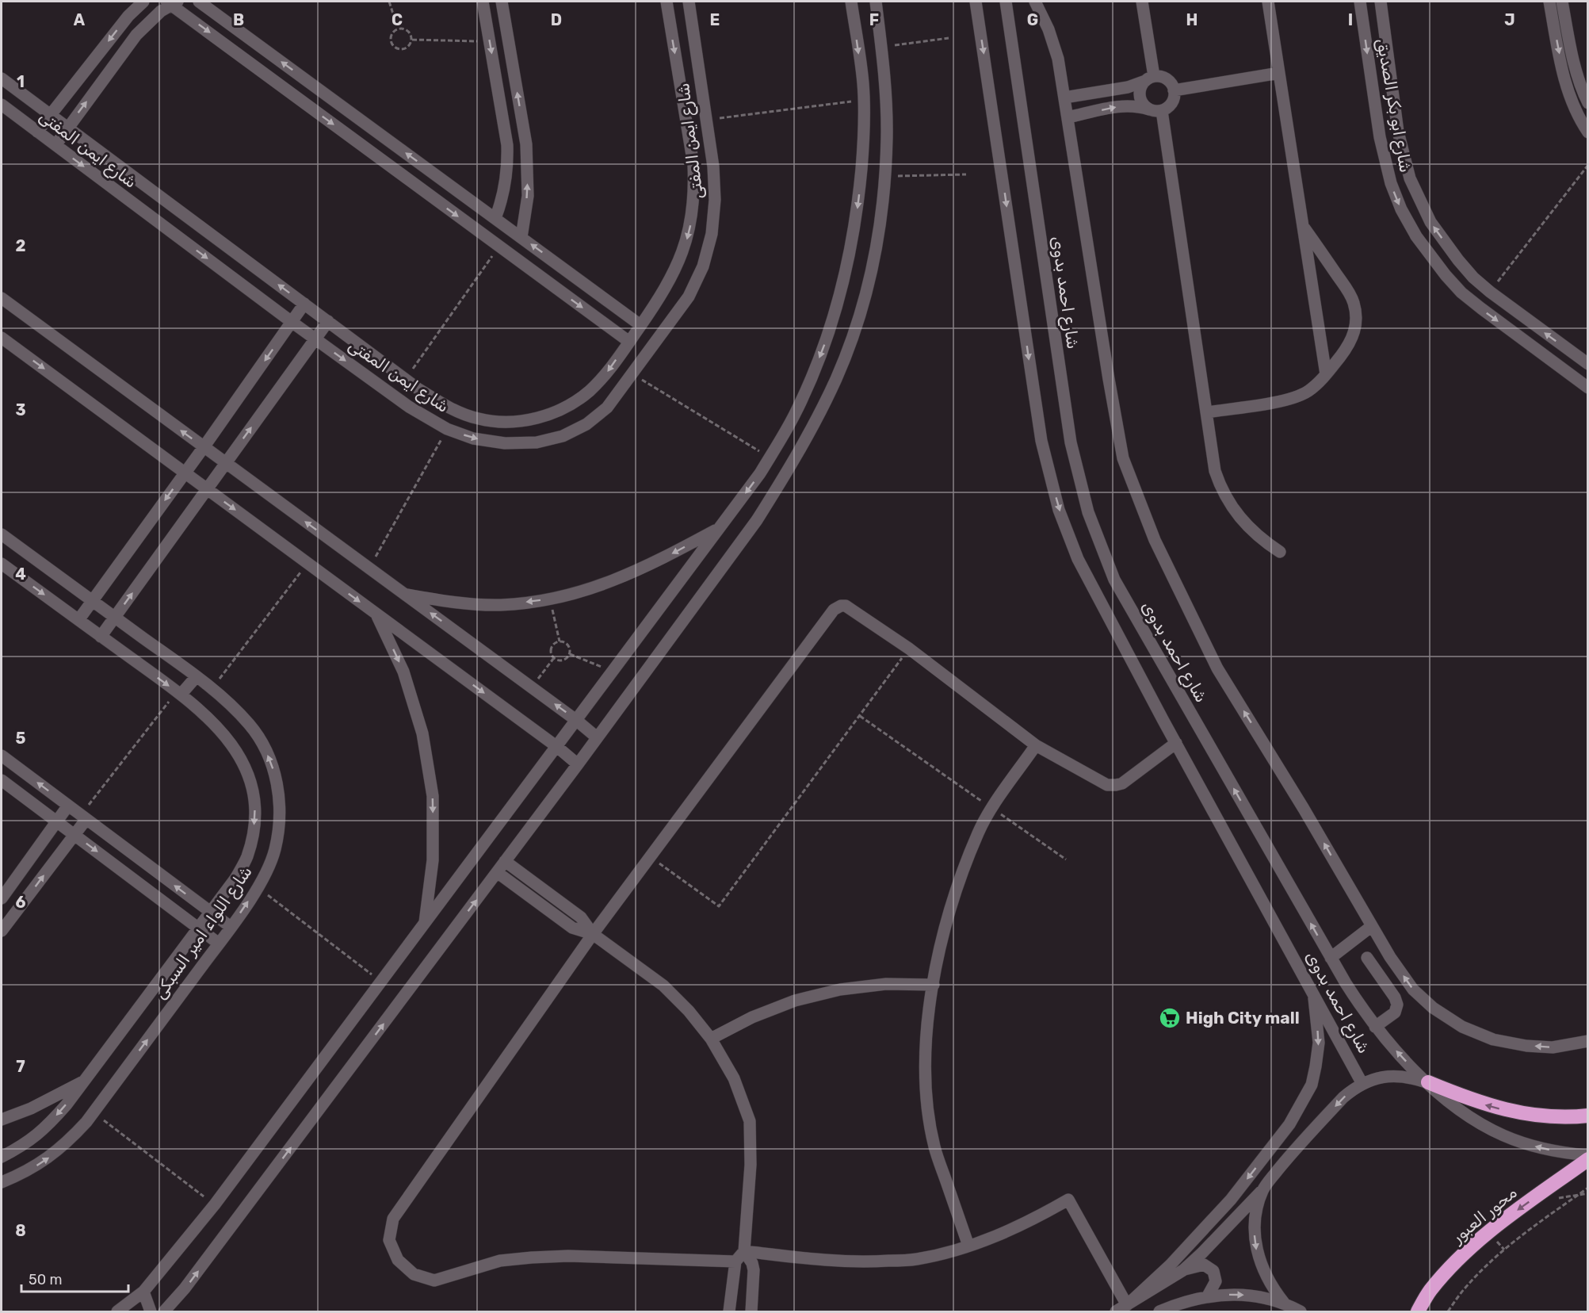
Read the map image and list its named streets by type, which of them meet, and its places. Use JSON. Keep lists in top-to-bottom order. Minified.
{"streets":{"highway":["محور العبور"],"street":["شارع ابو بكر الصديق","شارع ايمن المفتى","شارع احمد بدوى","شارع اللواء امير السبكى"]},"one_way":["محور العبور"],"places":{"supermarket":["High City mall"]},"scale_bar":"50 m","grid":{"columns":["A","B","C","D","E","F","G","H","I","J"],"rows":["1","2","3","4","5","6","7","8"]}}
